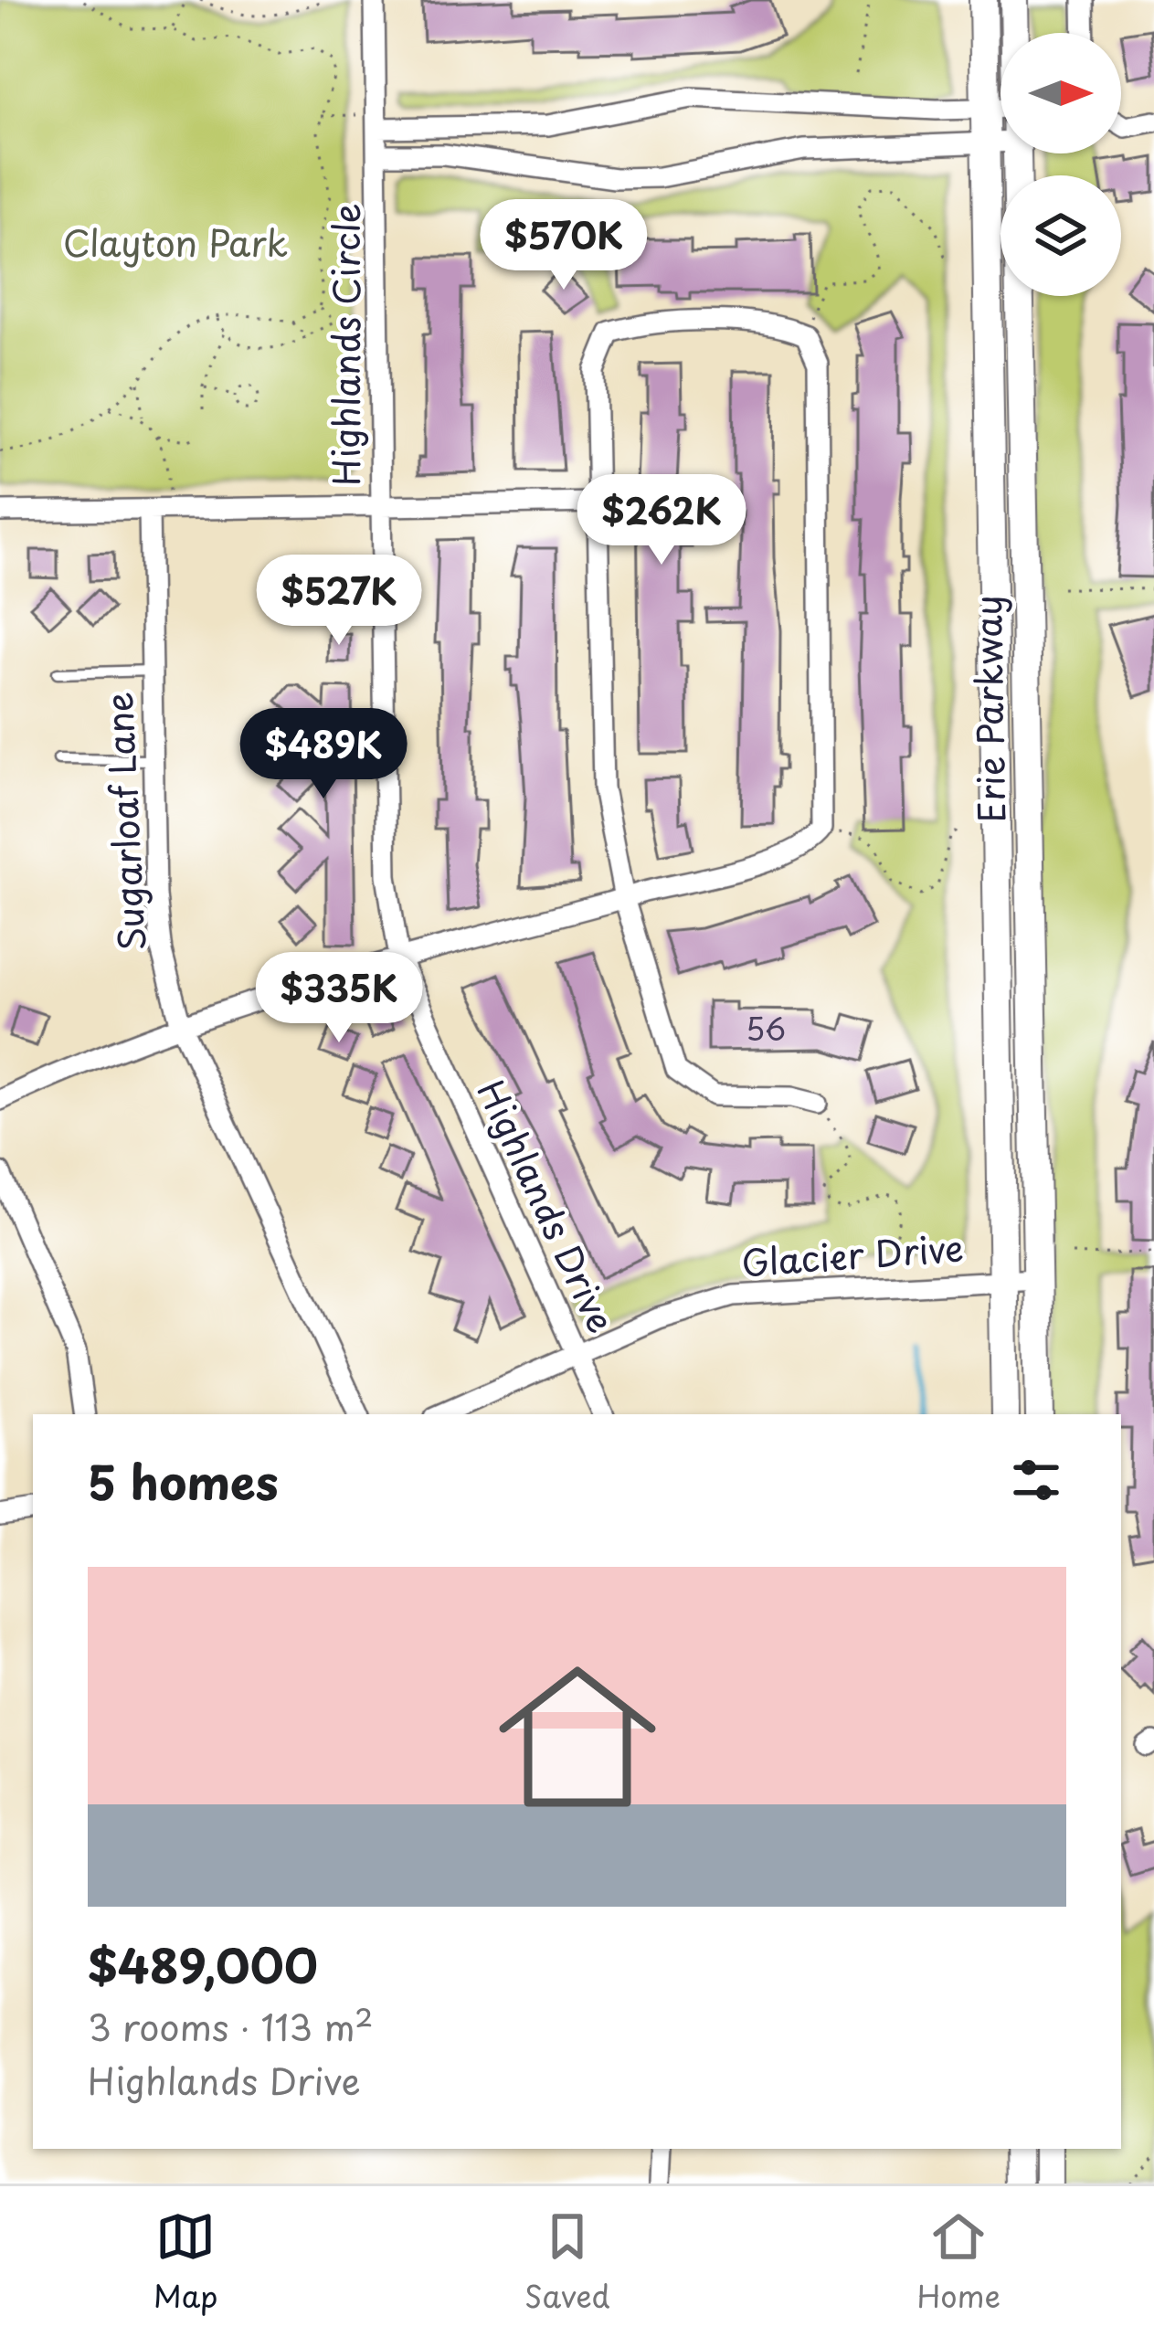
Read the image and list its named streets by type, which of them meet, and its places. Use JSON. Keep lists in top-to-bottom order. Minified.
{"streets":{"main road":["Erie Parkway"],"street":["Highlands Circle","Sugarloaf Lane","Highlands Drive","Glacier Drive"]},"crossings":[["Highlands Circle","Sugarloaf Lane"],["Highlands Circle","Highlands Drive"],["Erie Parkway","Glacier Drive"],["Highlands Drive","Glacier Drive"]],"parks":["Clayton Park"],"house_numbers":["56"],"north":"right","page":{"price":["$570K","$262K","$527K","$489K","$335K"],"heading":"5 homes","list":[{"name":"$489,000","note":"3 rooms · 113 m² · Highlands Drive"}],"tabs":["Map","Saved","Home"]}}
